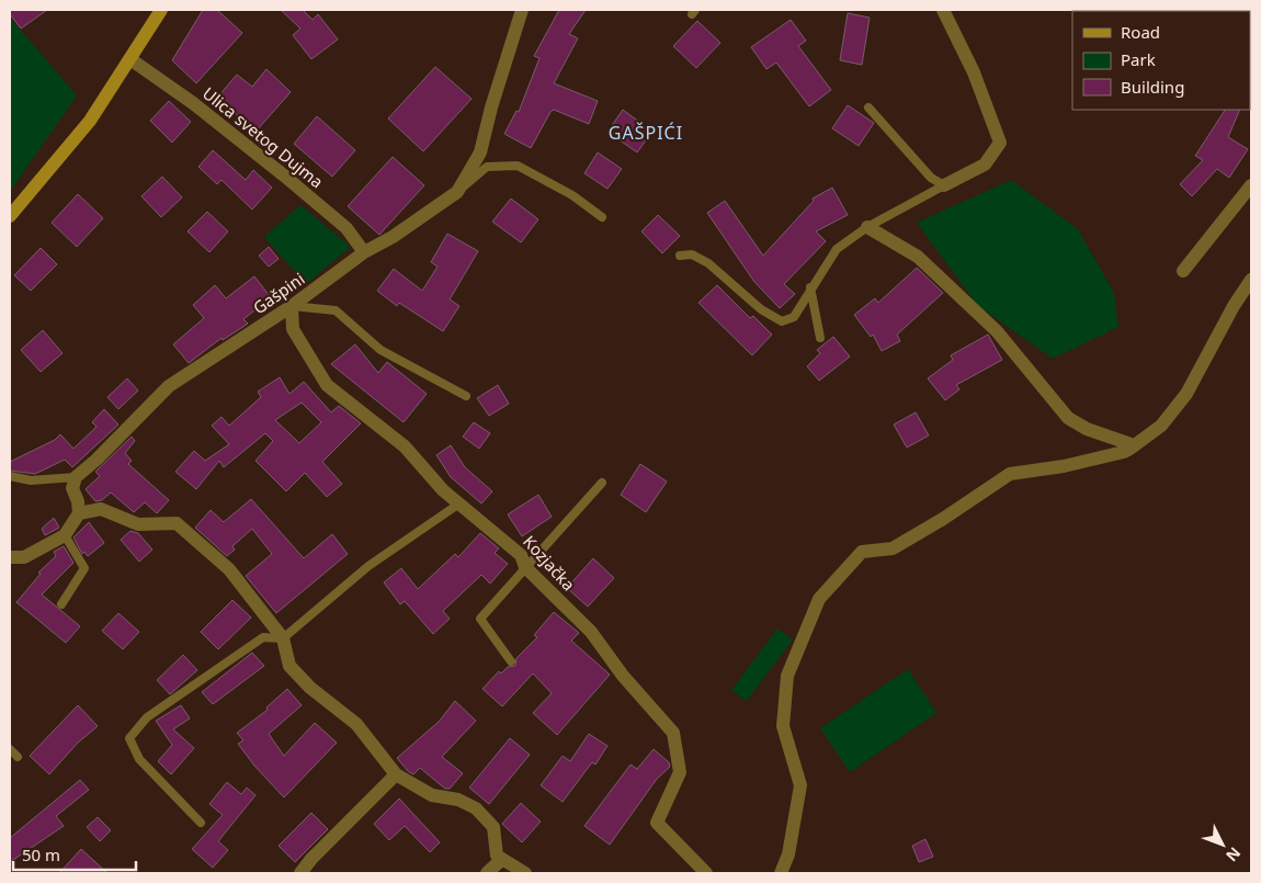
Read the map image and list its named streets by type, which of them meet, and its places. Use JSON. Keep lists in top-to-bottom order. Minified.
{"streets":{"street":["Ulica svetog Dujma","Gašpini","Kozjačka"]},"crossings":[["Ulica svetog Dujma","Gašpini"],["Gašpini","Kozjačka"]],"districts":["GAŠPIĆI"],"legend":["Road","Park","Building"],"scale_bar":"50 m","north":"bottom right"}
